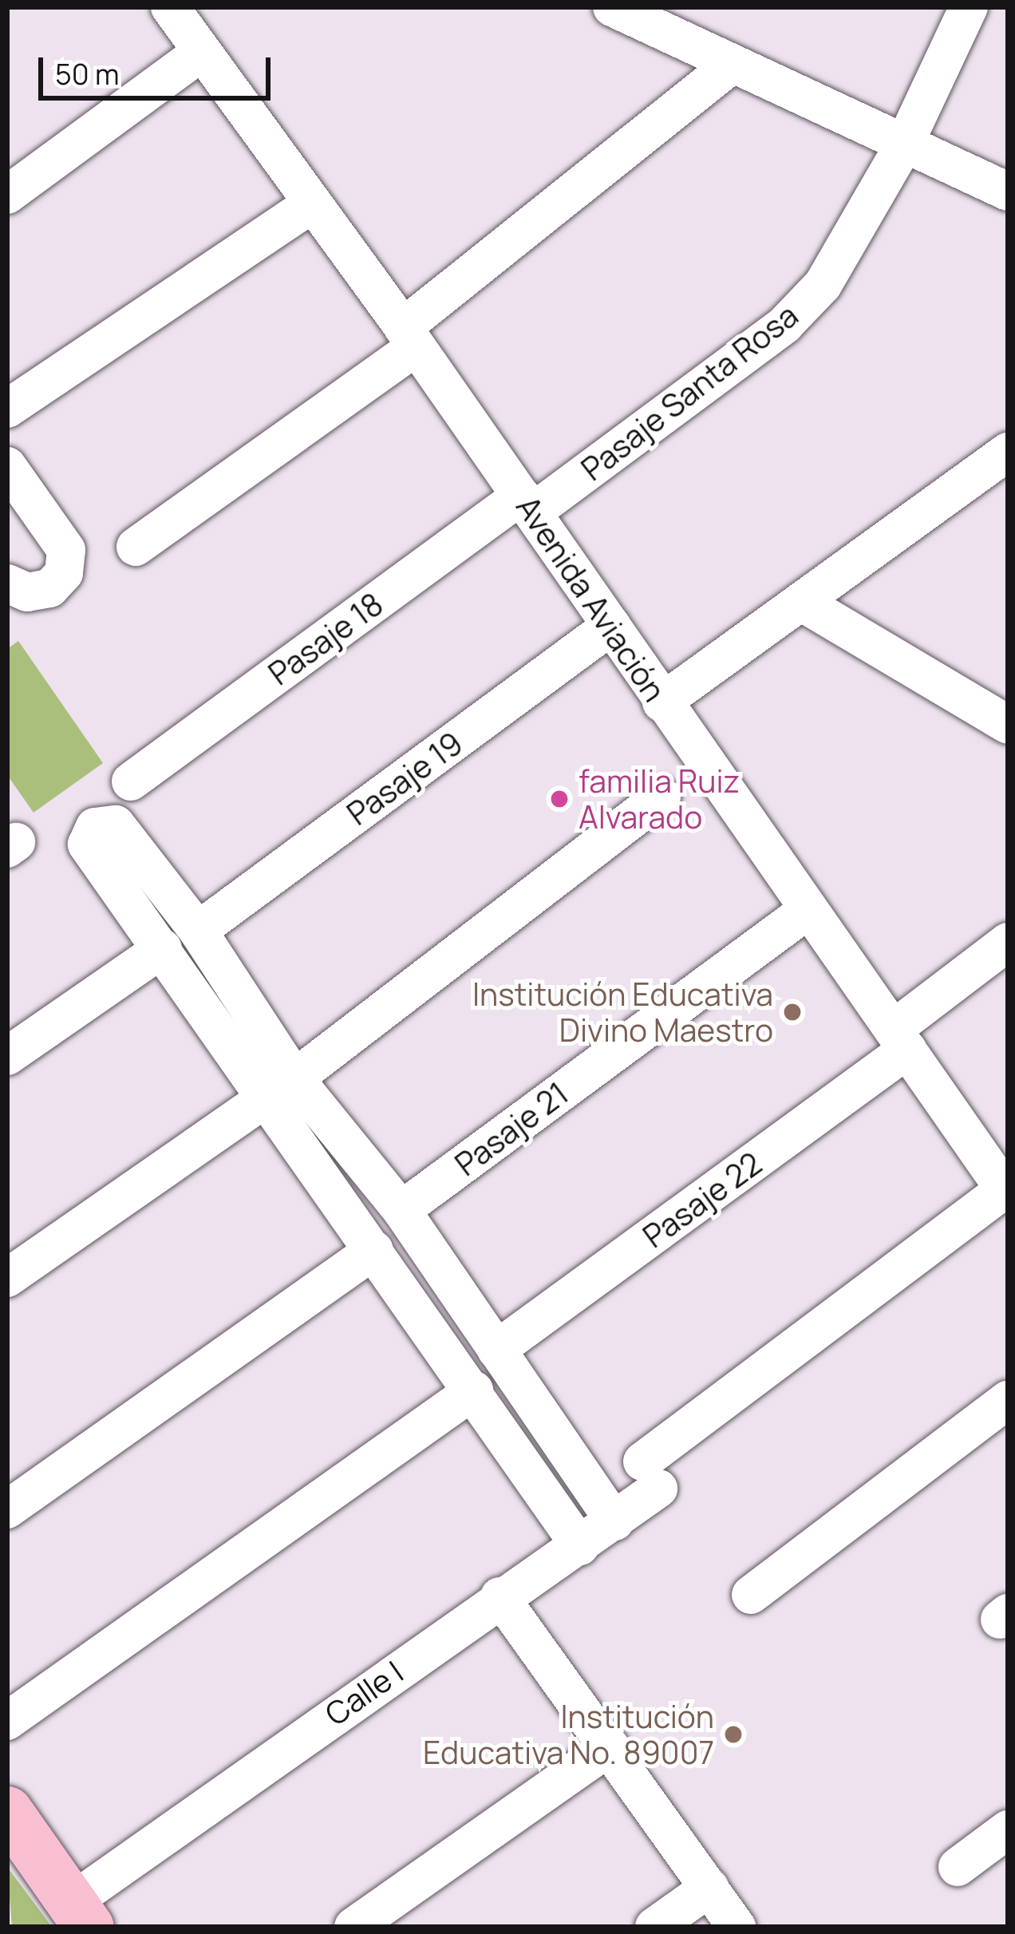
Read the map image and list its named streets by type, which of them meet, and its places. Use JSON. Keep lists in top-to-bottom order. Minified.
{"streets":{"street":["Pasaje Santa Rosa","Avenida Aviación","Pasaje 18","Pasaje 19","Pasaje 21","Pasaje 22","Calle I"]},"crossings":[["Pasaje Santa Rosa","Avenida Aviación"],["Pasaje Santa Rosa","Pasaje 18"],["Avenida Aviación","Pasaje 18"],["Avenida Aviación","Pasaje 19"],["Avenida Aviación","Pasaje 21"],["Avenida Aviación","Pasaje 22"],["Avenida Aviación","Calle I"]],"places":["familia Ruiz Alvarado","Institución Educativa Divino Maestro","Institución Educativa No. 89007"],"scale_bar":"50 m"}
